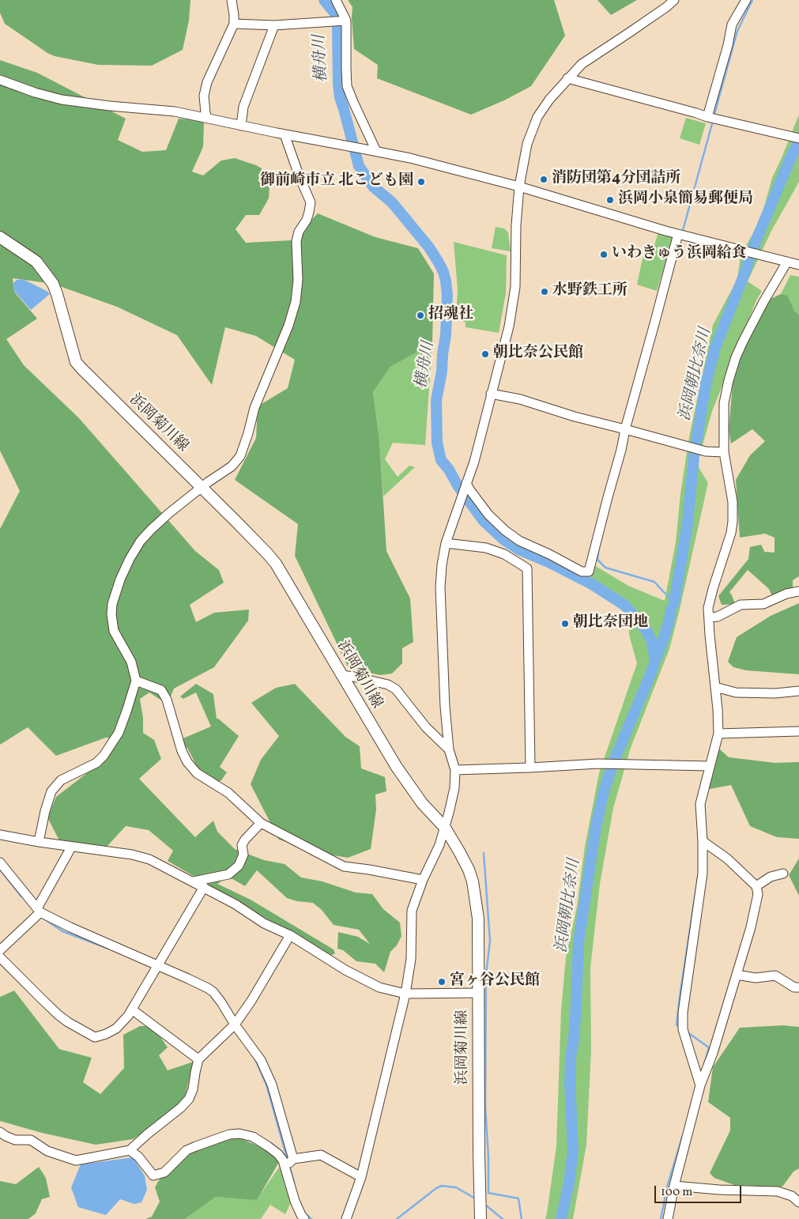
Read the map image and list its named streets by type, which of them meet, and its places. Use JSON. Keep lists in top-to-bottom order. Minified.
{"streets":{"main road":["浜岡菊川線"]},"water":["横舟川","浜岡朝比奈川"],"places":["消防団第4分団詰所","御前崎市立 北こども園","浜岡小泉簡易郵便局","いわきゅう浜岡給食","水野鉄工所","招魂社","朝比奈公民館","朝比奈団地","宮ヶ谷公民館"],"scale_bar":"100 m"}
